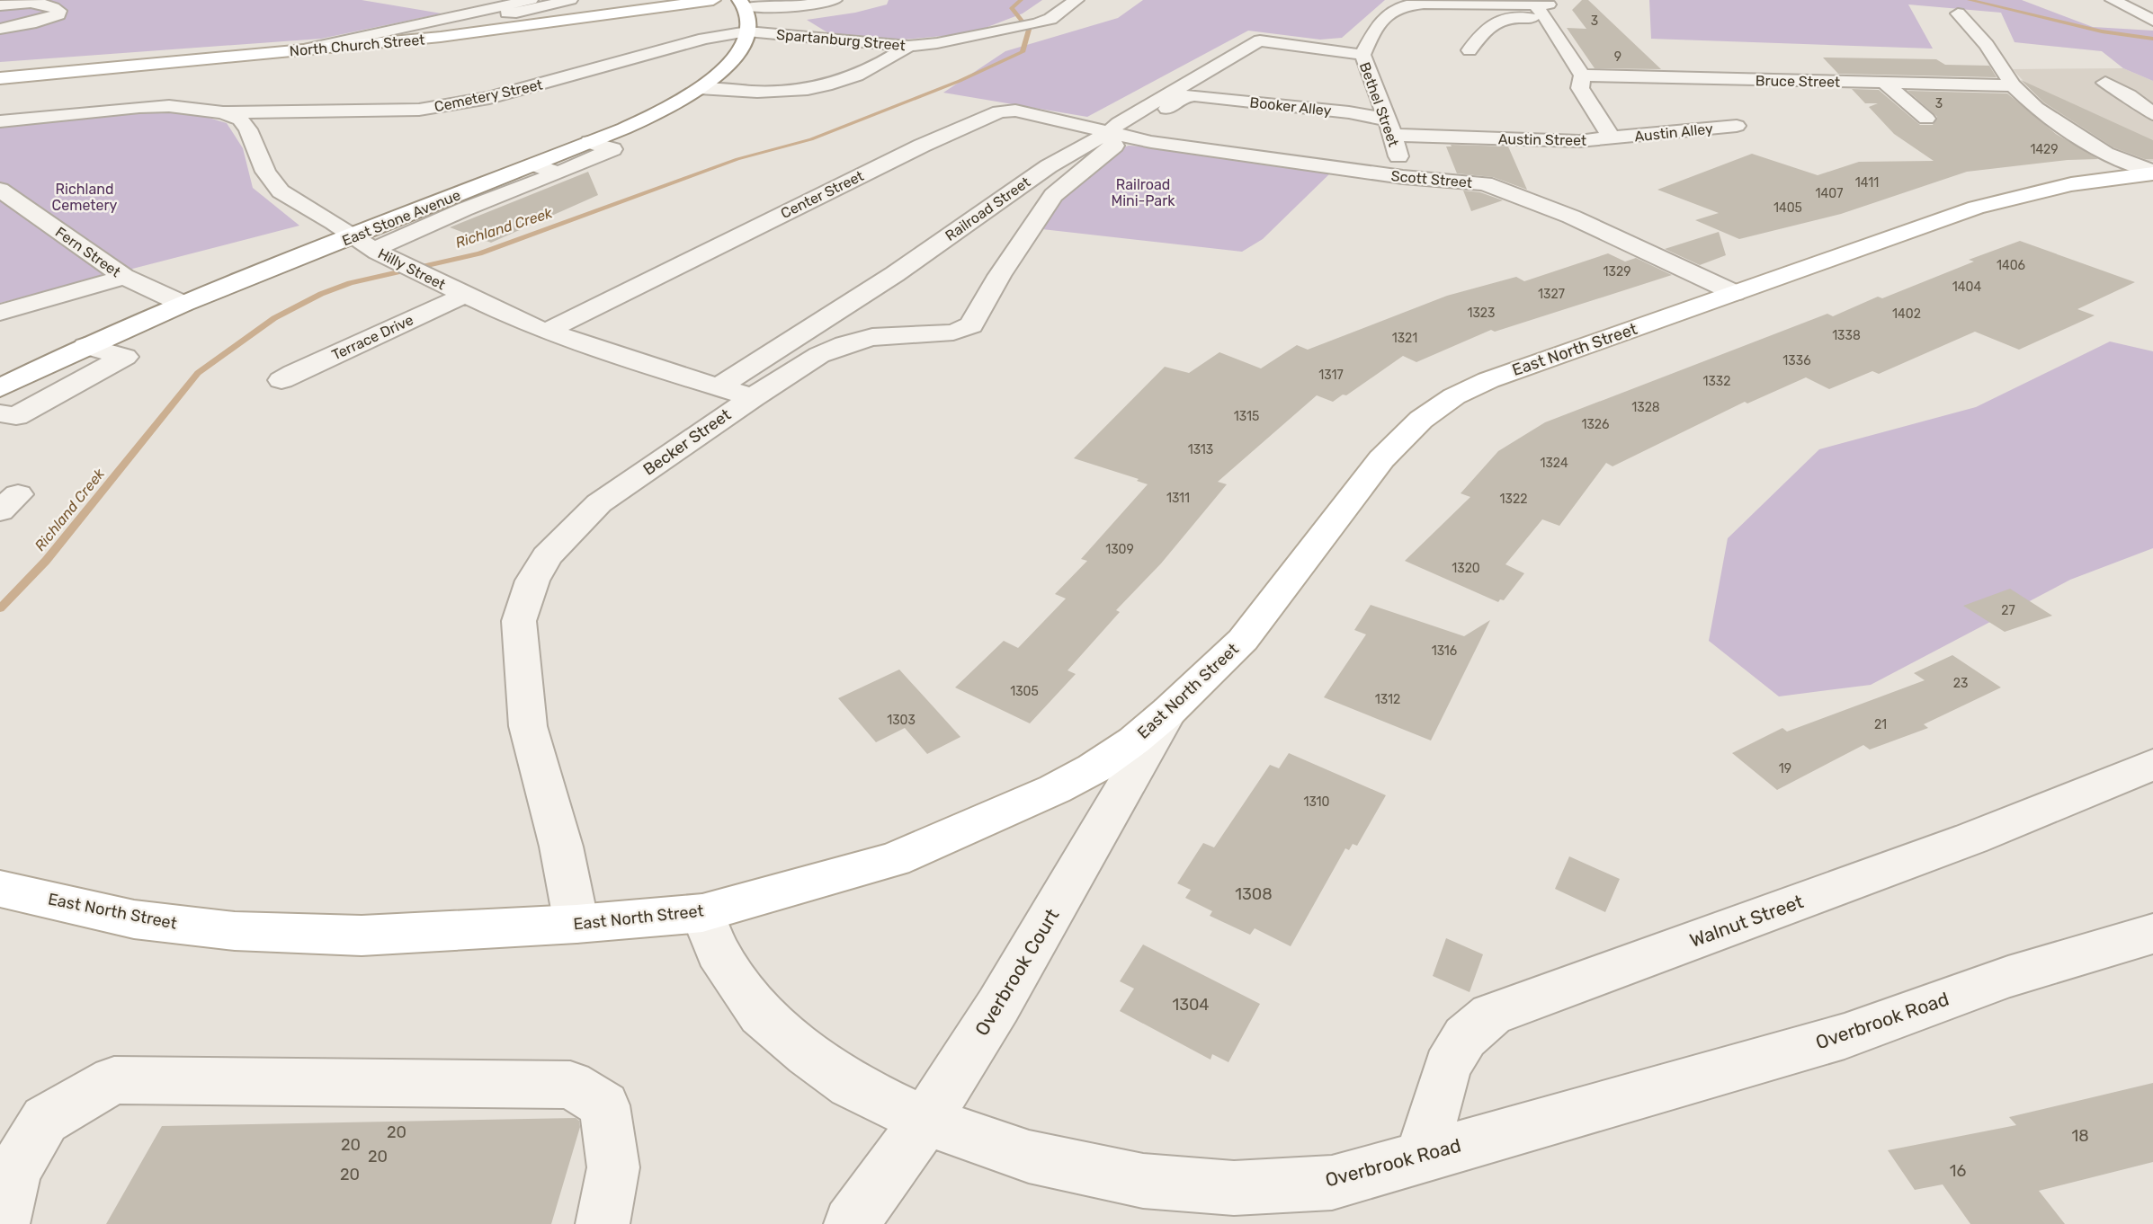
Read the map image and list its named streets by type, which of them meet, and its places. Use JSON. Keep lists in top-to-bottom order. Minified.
{"streets":{"main road":["North Church Street","East Stone Avenue","East North Street"],"street":["Spartanburg Street","Bruce Street","Cemetery Street","Bethel Street","Booker Alley","Austin Alley","Austin Street","Scott Street","Center Street","Railroad Street","Fern Street","Hilly Street","Terrace Drive","Becker Street","Walnut Street","Overbrook Court","Overbrook Road"]},"crossings":[["Spartanburg Street","Cemetery Street"],["Spartanburg Street","East Stone Avenue"],["Bruce Street","Austin Street"],["Cemetery Street","East Stone Avenue"],["Cemetery Street","Hilly Street"],["Bethel Street","Booker Alley"],["Bethel Street","Austin Street"],["Bethel Street","Scott Street"],["Bethel Street","Railroad Street"],["Booker Alley","Austin Street"],["Booker Alley","Scott Street"],["Booker Alley","Center Street"],["Booker Alley","Railroad Street"],["Booker Alley","Becker Street"],["Austin Alley","Austin Street"],["Scott Street","Center Street"],["Scott Street","Railroad Street"],["Scott Street","East North Street"],["Scott Street","Becker Street"],["Center Street","Railroad Street"],["Center Street","Hilly Street"],["Center Street","Becker Street"],["Railroad Street","Hilly Street"],["Railroad Street","Becker Street"],["East Stone Avenue","Fern Street"],["East Stone Avenue","Hilly Street"],["Hilly Street","Terrace Drive"],["Hilly Street","Becker Street"],["East North Street","Becker Street"],["East North Street","Overbrook Court"],["East North Street","Overbrook Road"],["Walnut Street","Overbrook Road"],["Overbrook Court","Overbrook Road"]],"water":["Richland Creek"],"parks":["Railroad Mini-Park","Richland Cemetery"],"house_numbers":["3","9","3","1429","1411","1407","1405","1406","1329","1404","1327","1323","1402","1338","1321","1336","1317","1332","1328","1315","1326","1313","1324","1311","1322","1309","1320","27","1316","23","1305","1312","1303","21","19","1310","1308","1304","20","18","20","20","16","20"]}
